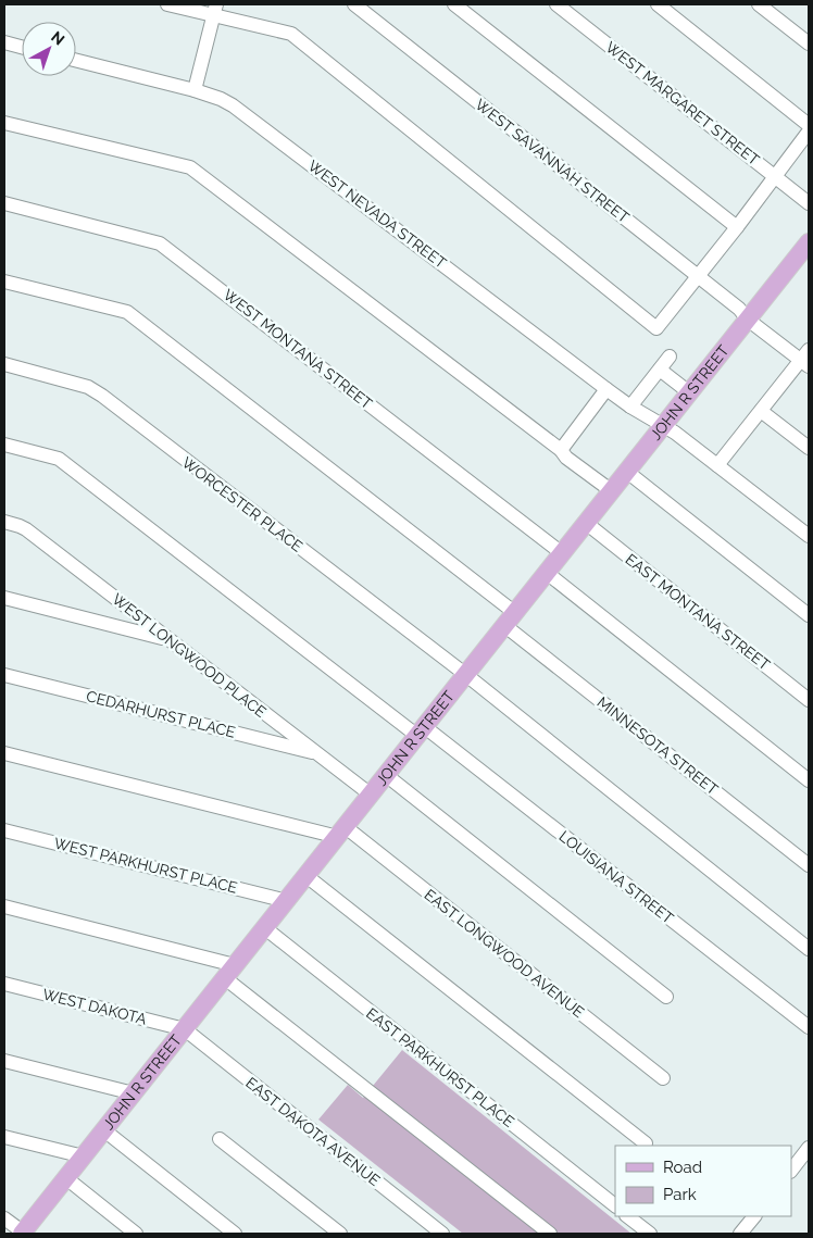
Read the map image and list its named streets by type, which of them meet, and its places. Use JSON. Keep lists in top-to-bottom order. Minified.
{"streets":{"main road":["JOHN R STREET"],"street":["WEST MARGARET STREET","WEST SAVANNAH STREET","WEST NEVADA STREET","WEST MONTANA STREET","WORCESTER PLACE","EAST MONTANA STREET","WEST LONGWOOD PLACE","CEDARHURST PLACE","MINNESOTA STREET","WEST PARKHURST PLACE","LOUISIANA STREET","EAST LONGWOOD AVENUE","WEST DAKOTA","EAST PARKHURST PLACE","EAST DAKOTA AVENUE"]},"crossings":[["WEST SAVANNAH STREET","JOHN R STREET"],["WEST NEVADA STREET","JOHN R STREET"],["WEST MONTANA STREET","JOHN R STREET"],["JOHN R STREET","WORCESTER PLACE"],["JOHN R STREET","EAST MONTANA STREET"],["JOHN R STREET","WEST LONGWOOD PLACE"],["JOHN R STREET","MINNESOTA STREET"],["JOHN R STREET","WEST PARKHURST PLACE"],["JOHN R STREET","LOUISIANA STREET"],["JOHN R STREET","EAST LONGWOOD AVENUE"],["JOHN R STREET","WEST DAKOTA"],["JOHN R STREET","EAST PARKHURST PLACE"],["JOHN R STREET","EAST DAKOTA AVENUE"],["WEST LONGWOOD PLACE","CEDARHURST PLACE"],["WEST DAKOTA","EAST DAKOTA AVENUE"]],"legend":["Road","Park"],"north":"top right"}
